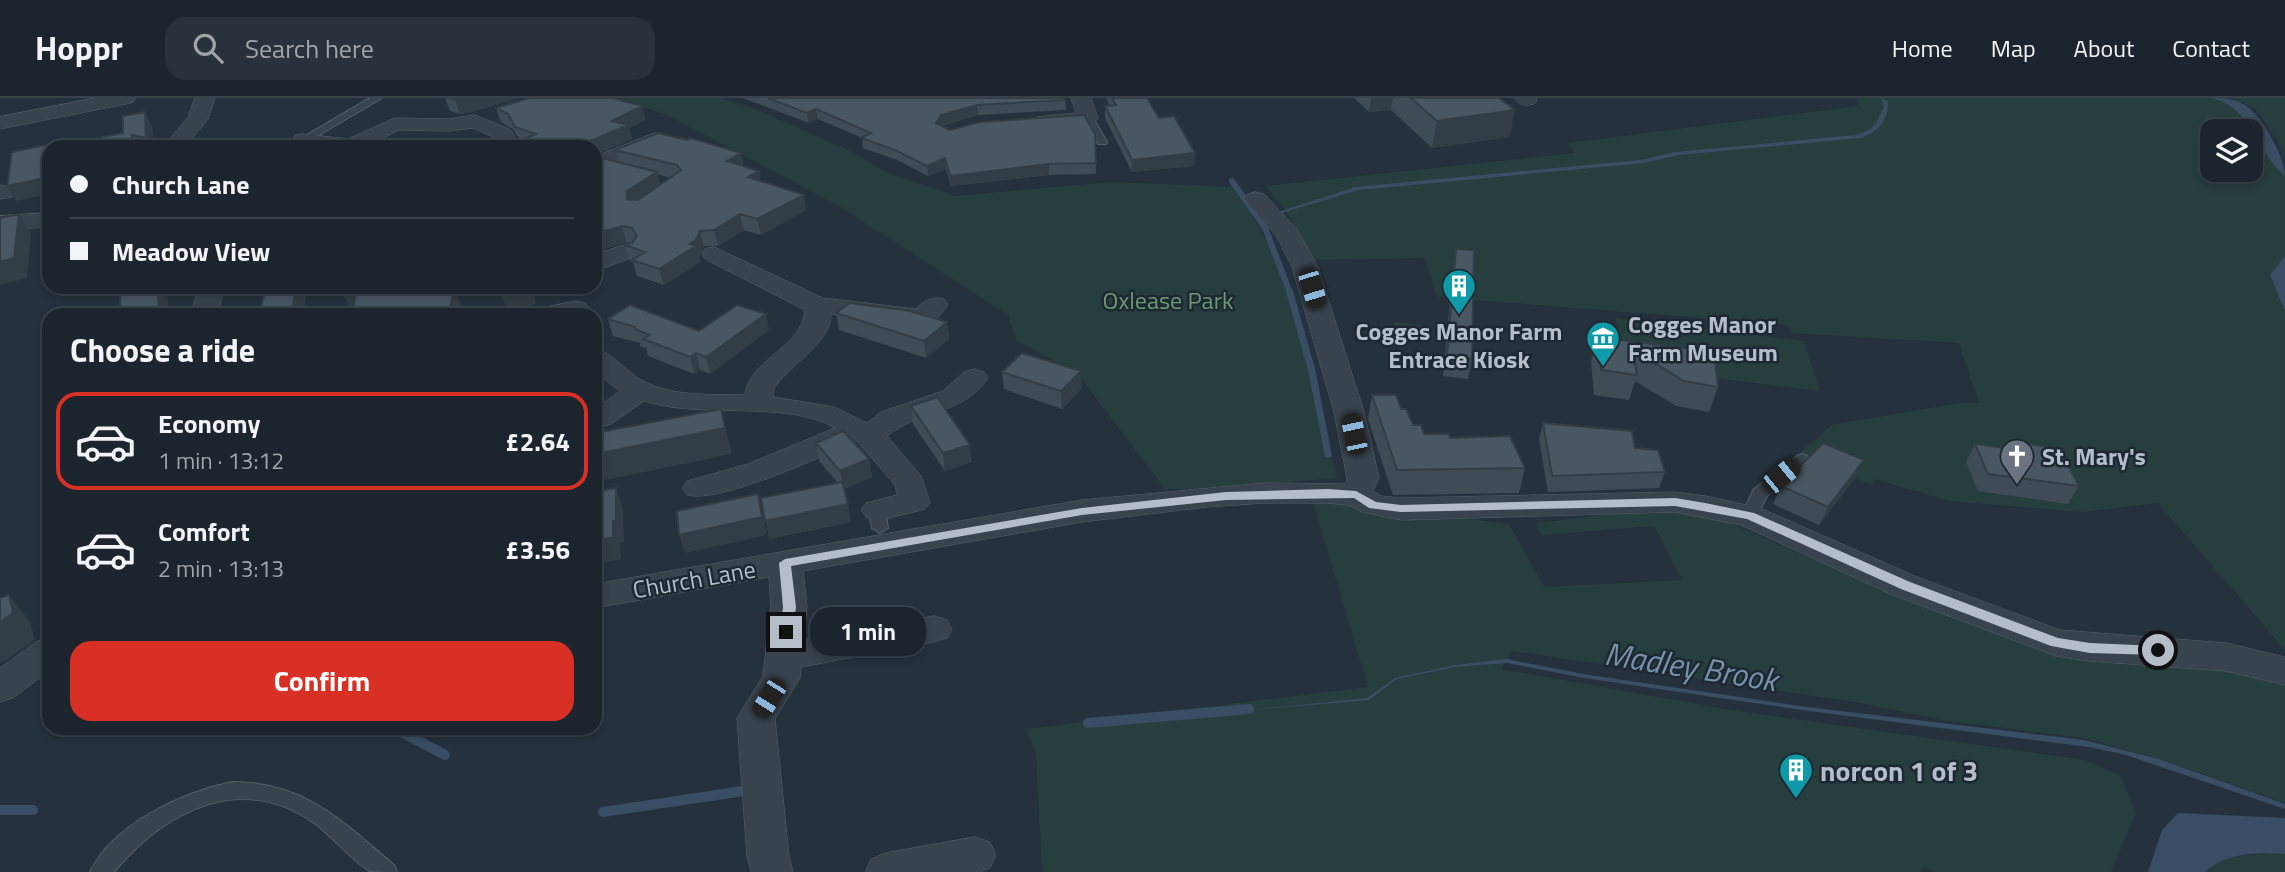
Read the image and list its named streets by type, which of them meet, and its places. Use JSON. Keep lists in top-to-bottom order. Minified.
{"streets":{"street":["Church Lane"]},"water":["Madley Brook"],"parks":["Oxlease Park"],"places":{"building":["Cogges Manor Farm Entrace Kiosk","norcon 1 of 3"],"museum":["Cogges Manor Farm Museum"],"church":["St. Mary's"]},"page":{"header":"Hoppr","search":"Search here","nav":["Home","Map","About","Contact"],"banner":["Church Lane","Meadow View"],"heading":"Choose a ride","list":[{"name":"Economy","note":"1 min · 13:12","value":"£2.64"},{"name":"Comfort","note":"2 min · 13:13","value":"£3.56"}],"bubble":"1 min","buttons":"Confirm"}}
